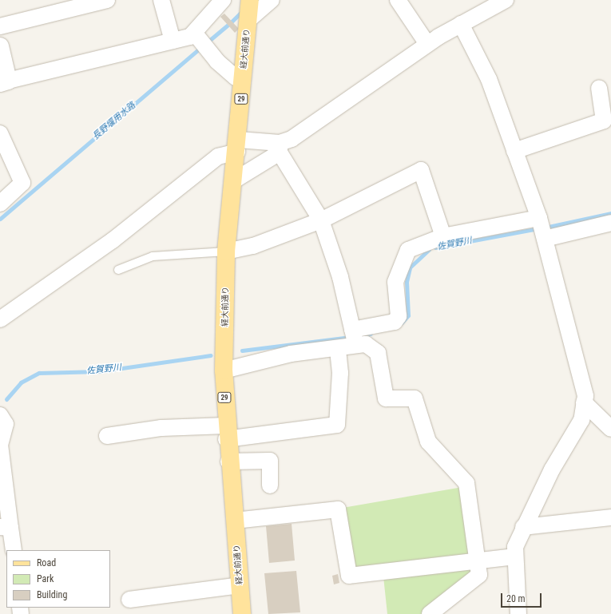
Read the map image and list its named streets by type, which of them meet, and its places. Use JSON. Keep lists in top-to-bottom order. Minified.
{"streets":{"main road":["経大前通り","29"]},"water":["長野堰用水路","佐賀野川"],"legend":["Road","Park","Building"],"scale_bar":"20 m"}
